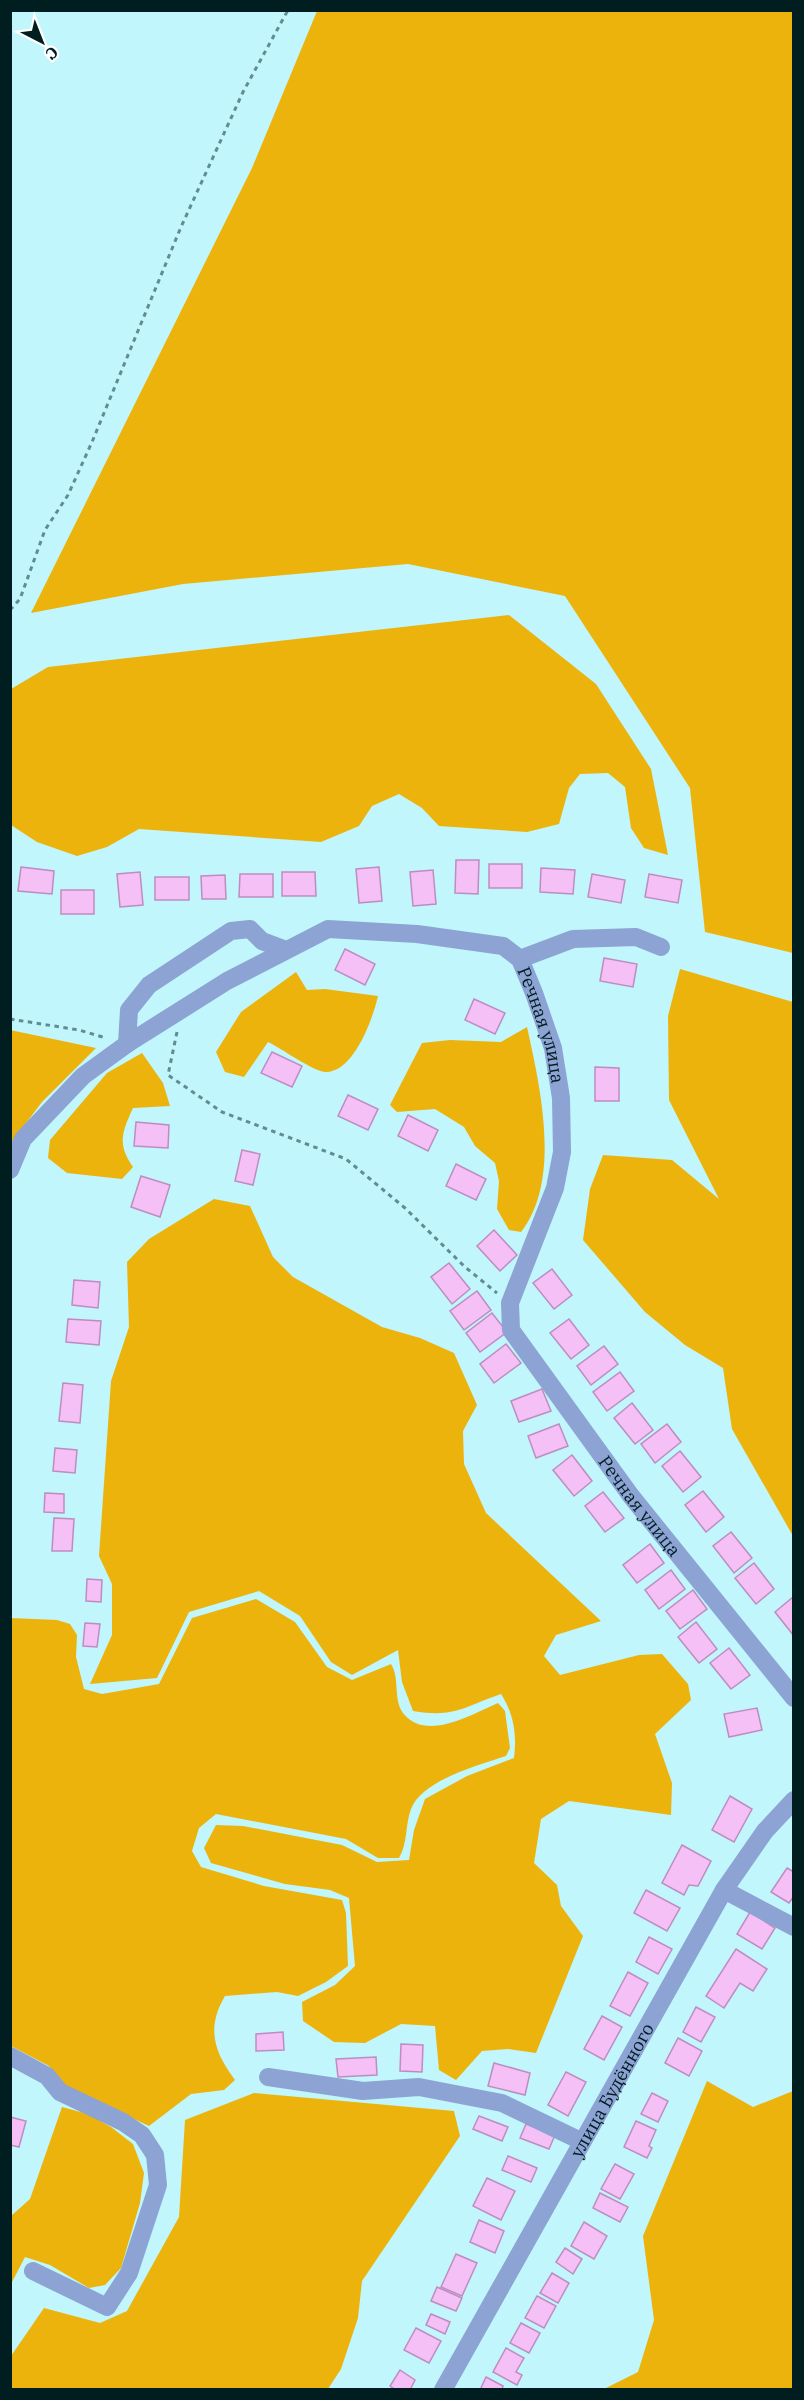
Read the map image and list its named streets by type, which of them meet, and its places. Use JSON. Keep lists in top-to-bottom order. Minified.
{"streets":{"street":["Речная улица","улица Будённого"]},"north":"bottom right"}
